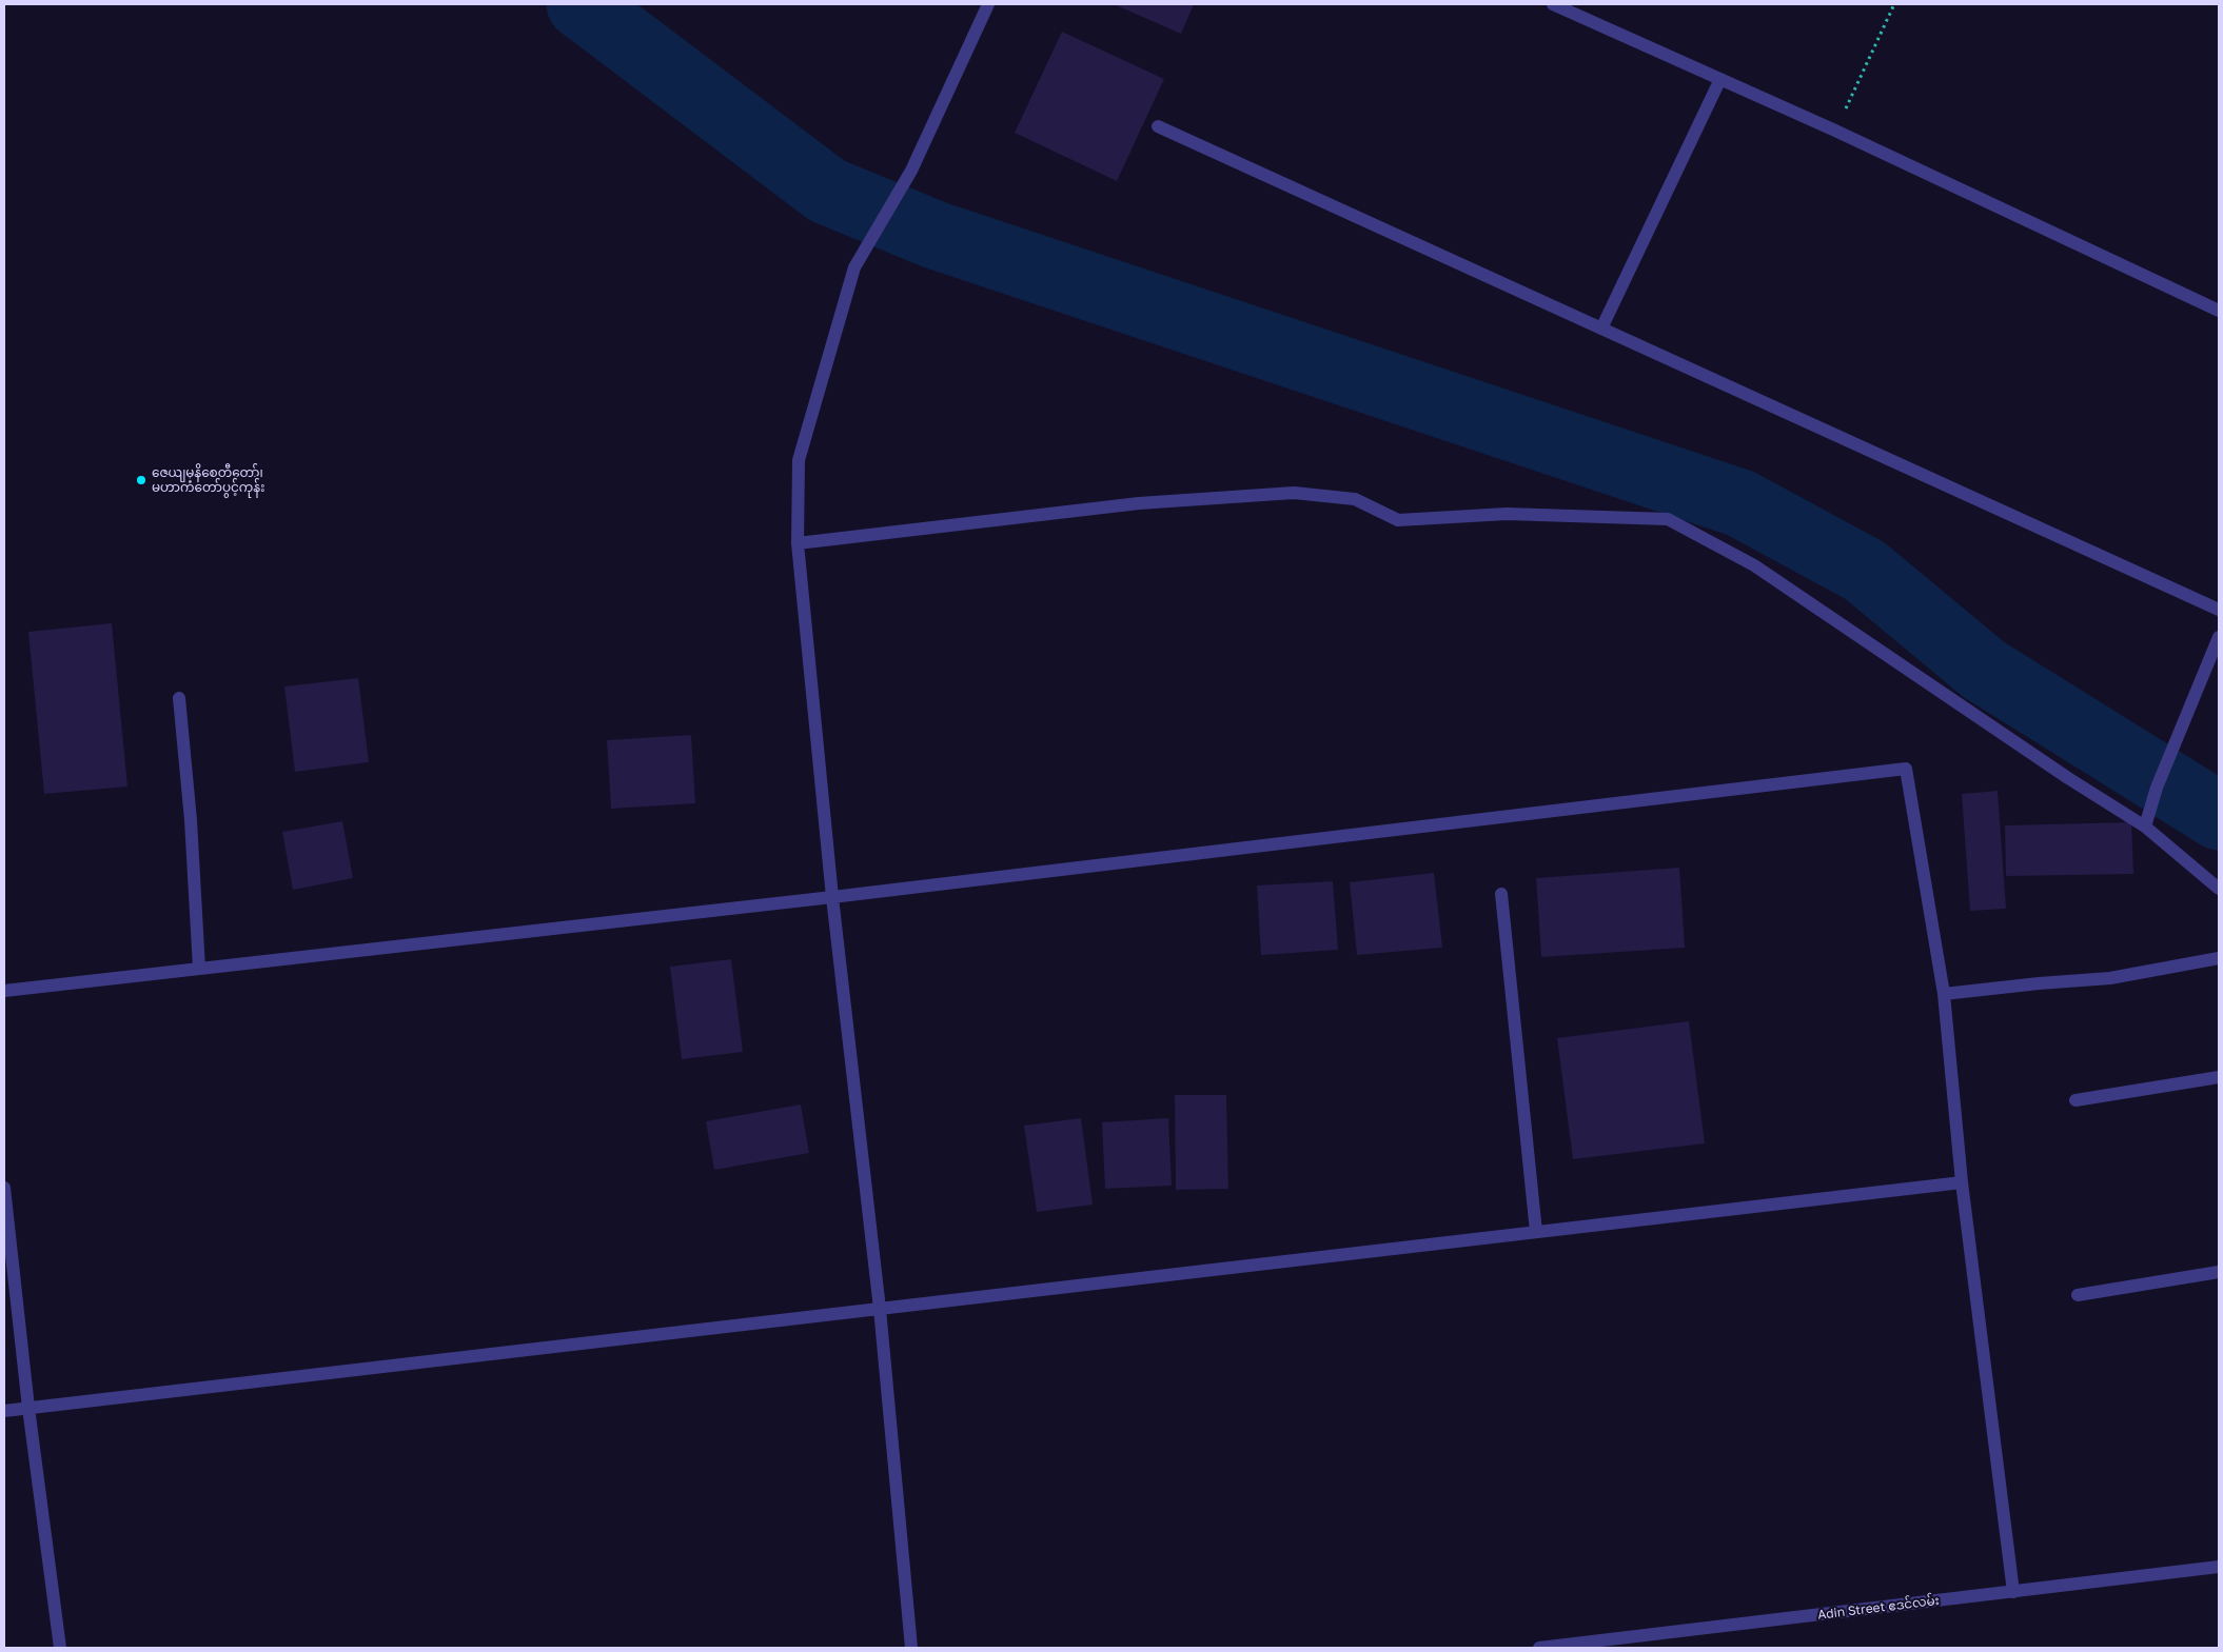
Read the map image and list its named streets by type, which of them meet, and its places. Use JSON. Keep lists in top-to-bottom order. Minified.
{"streets":{"street":["Adin Street ဧဒင်လမ်း"]},"places":["ဇေယျမုနိစေတီတော်၊ မဟာကံတော်ပွင့်ကုန်း"]}
